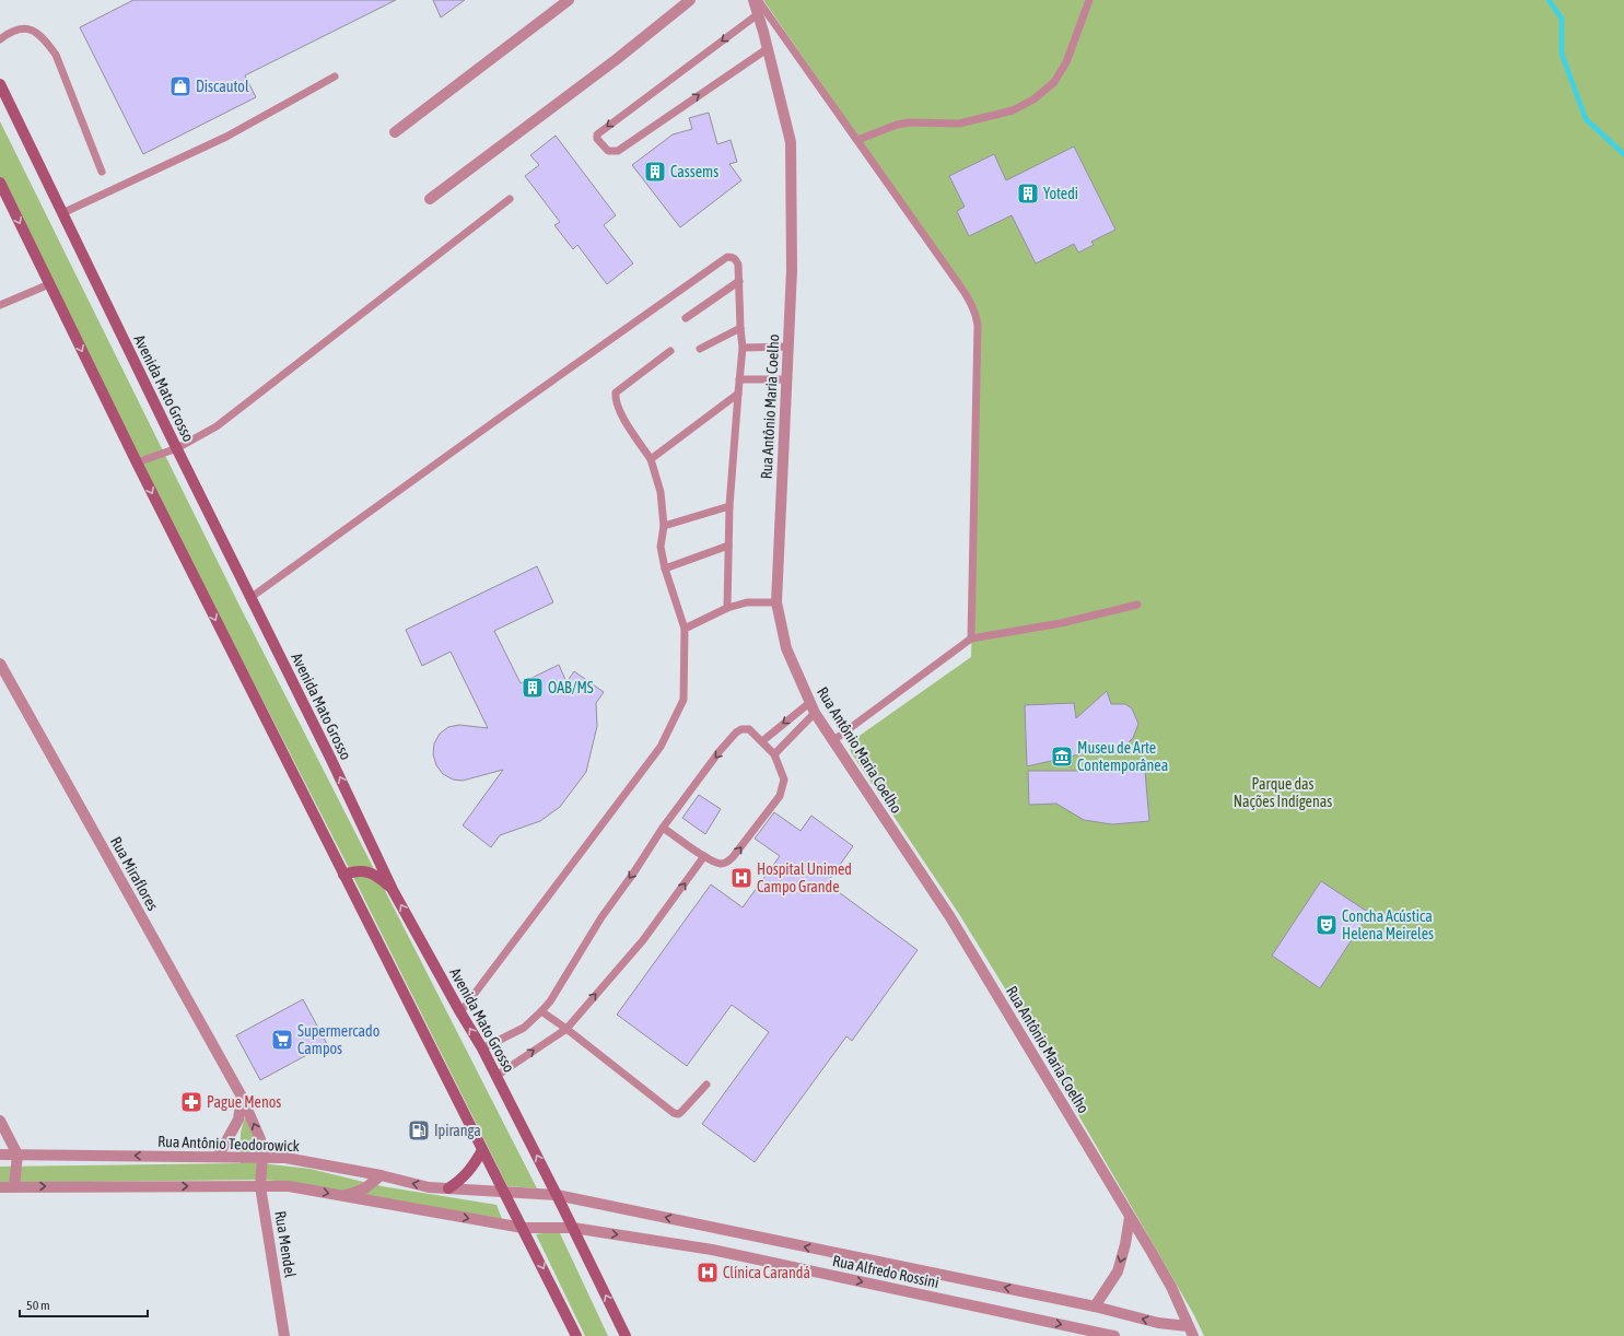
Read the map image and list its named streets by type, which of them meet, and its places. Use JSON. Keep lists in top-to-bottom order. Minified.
{"streets":{"main road":["Avenida Mato Grosso"],"street":["Rua Antônio Maria Coelho","Rua Miraflores","Rua Antônio Teodorowick","Rua Mendel","Rua Alfredo Rossini"]},"crossings":[["Avenida Mato Grosso","Rua Antônio Teodorowick"],["Avenida Mato Grosso","Rua Alfredo Rossini"],["Rua Antônio Maria Coelho","Rua Antônio Teodorowick"],["Rua Miraflores","Rua Antônio Teodorowick"],["Rua Miraflores","Rua Mendel"],["Rua Antônio Teodorowick","Rua Mendel"]],"one_way":["Rua Antônio Teodorowick","Rua Alfredo Rossini"],"parks":["Parque das Nações Indígenas"],"places":{"shop":["Discautol"],"building":["Cassems","Yotedi","OAB/MS"],"museum":["Museu de Arte Contemporânea"],"hospital":["Hospital Unimed Campo Grande","Clínica Carandá"],"theatre":["Concha Acústica Helena Meireles"],"supermarket":["Supermercado Campos"],"pharmacy":["Pague Menos"],"fuel station":["Ipiranga"]},"scale_bar":"50 m"}
